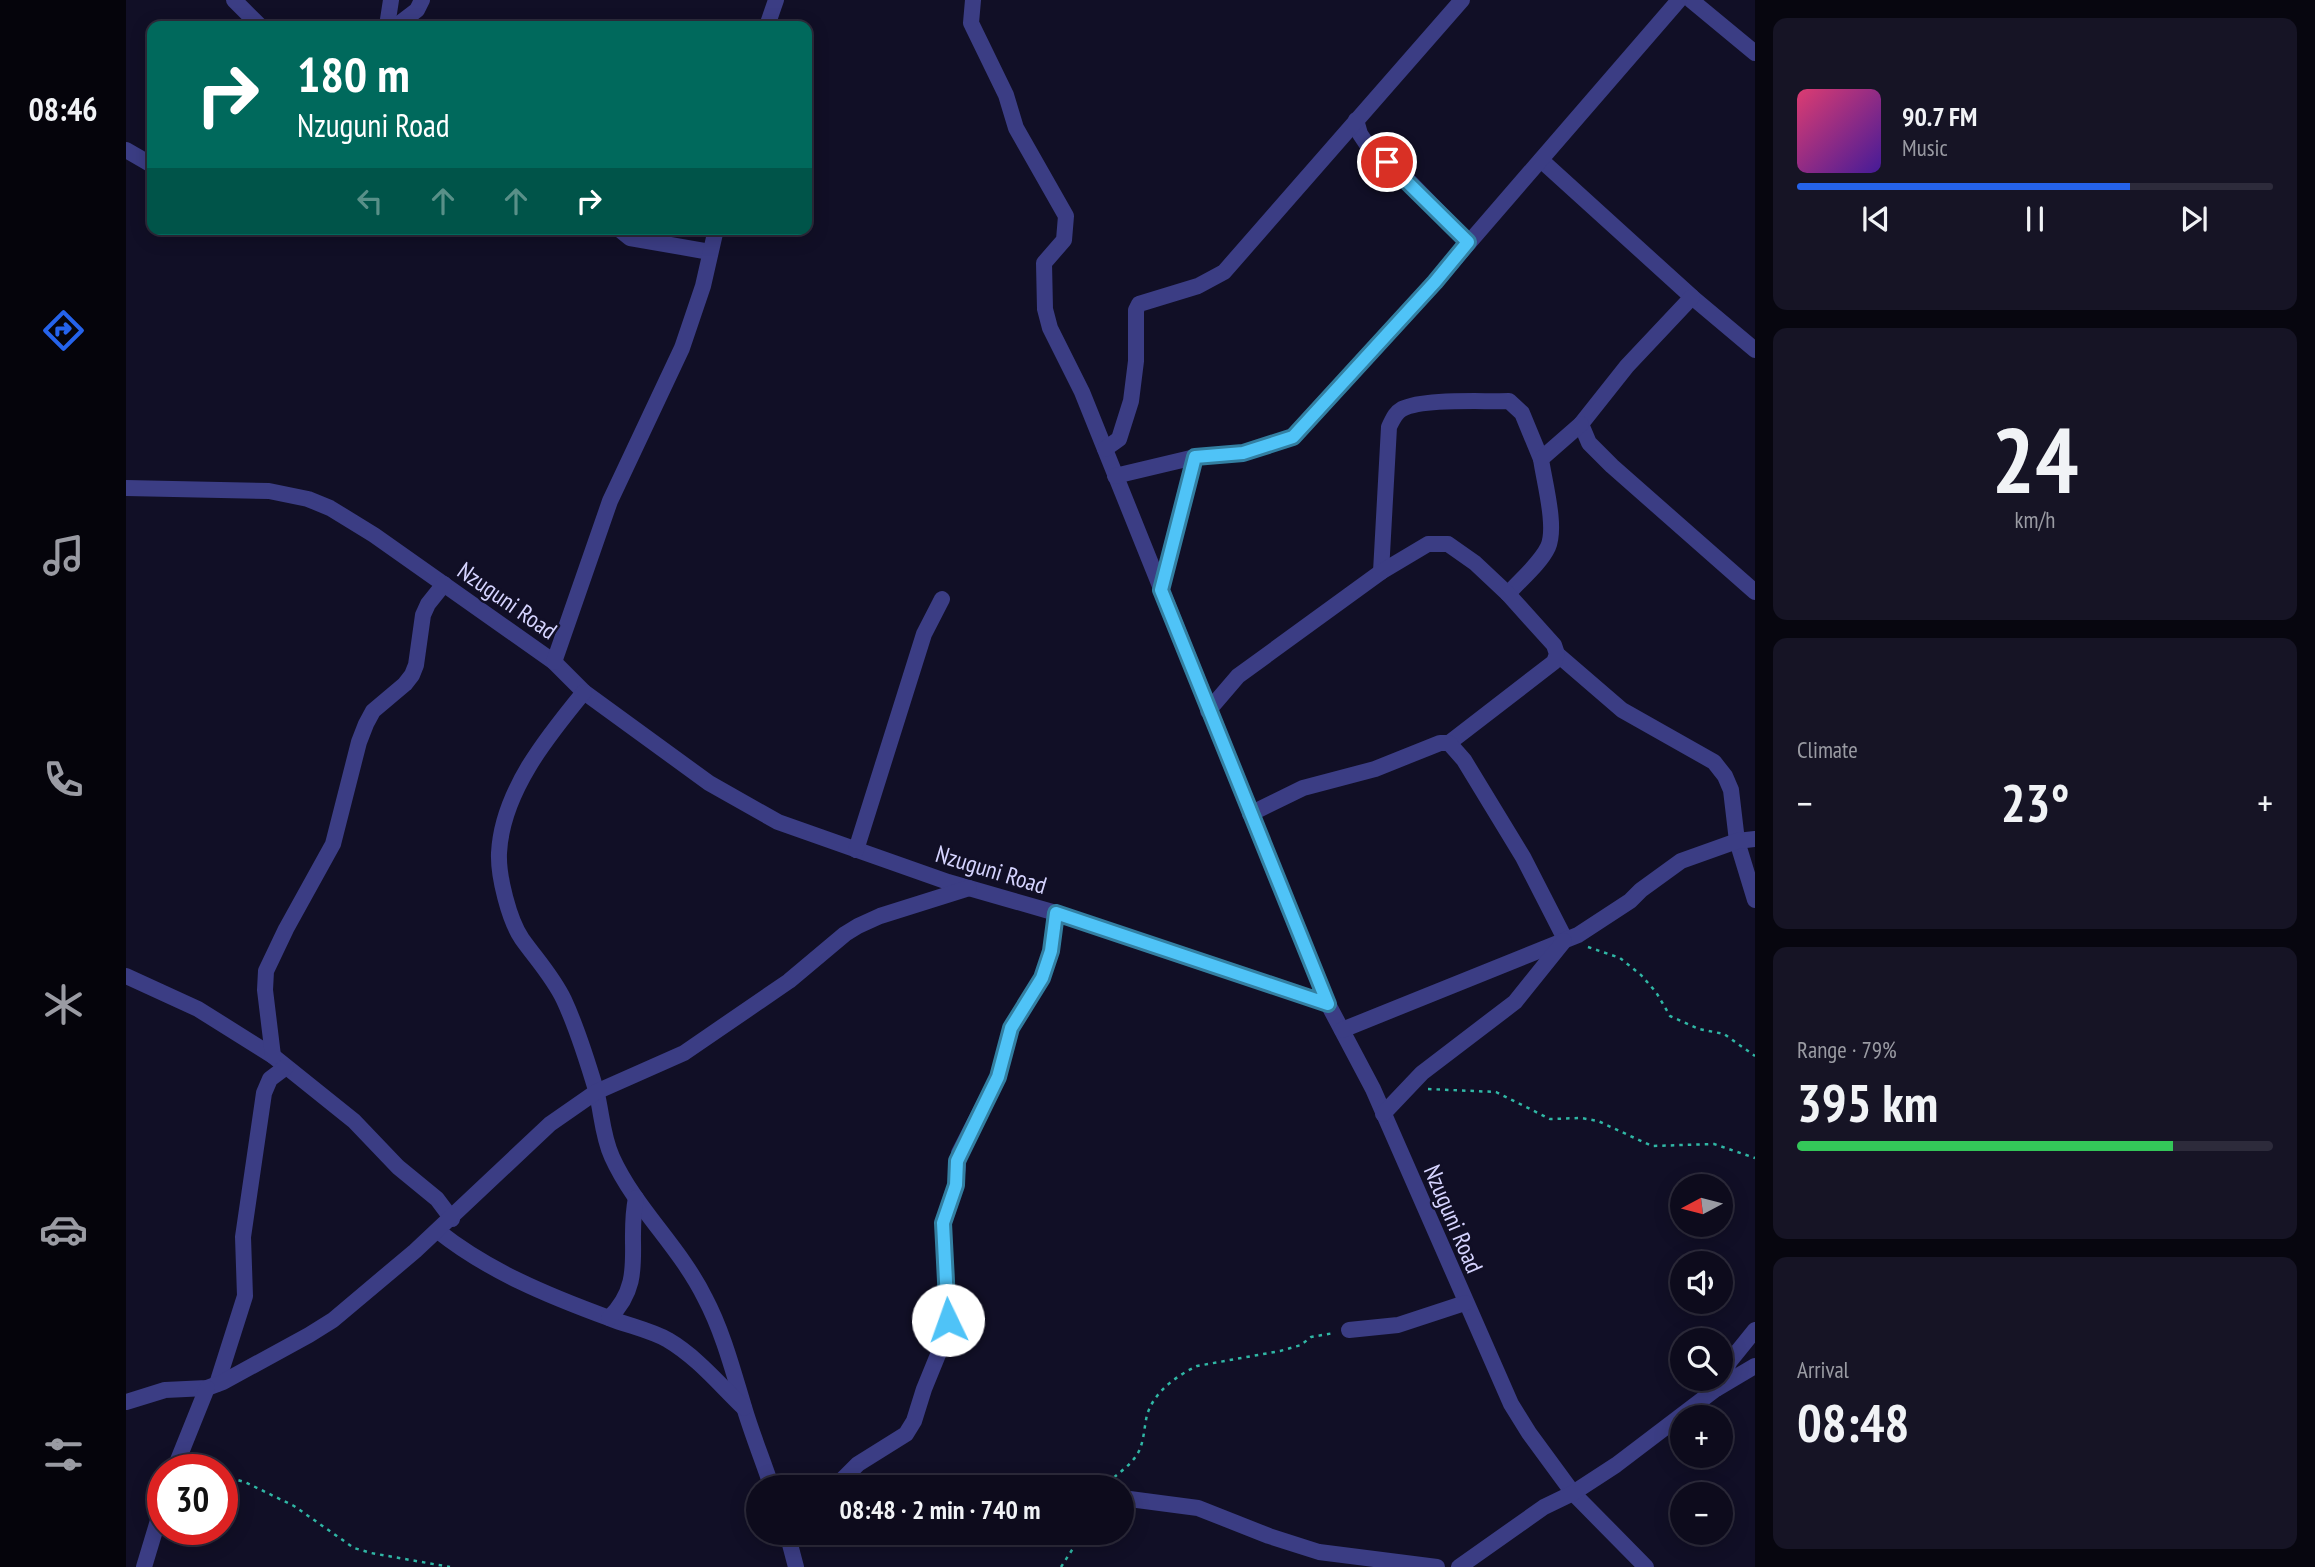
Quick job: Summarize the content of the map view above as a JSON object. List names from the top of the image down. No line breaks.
{"streets":{"street":["Nzuguni Road"]},"north":"left","page":{"tabs":"08:46","turn":["180 m","Nzuguni Road"],"song":["90.7 FM","Music"],"tile":[["24","km/h"],"Climate",["Range · 79%","395 km"],["Arrival","08:48"]],"heat":["−","23°","+"],"map_buttons":["+","−"],"limit":"30","trip":"08:48 · 2 min · 740 m"}}
